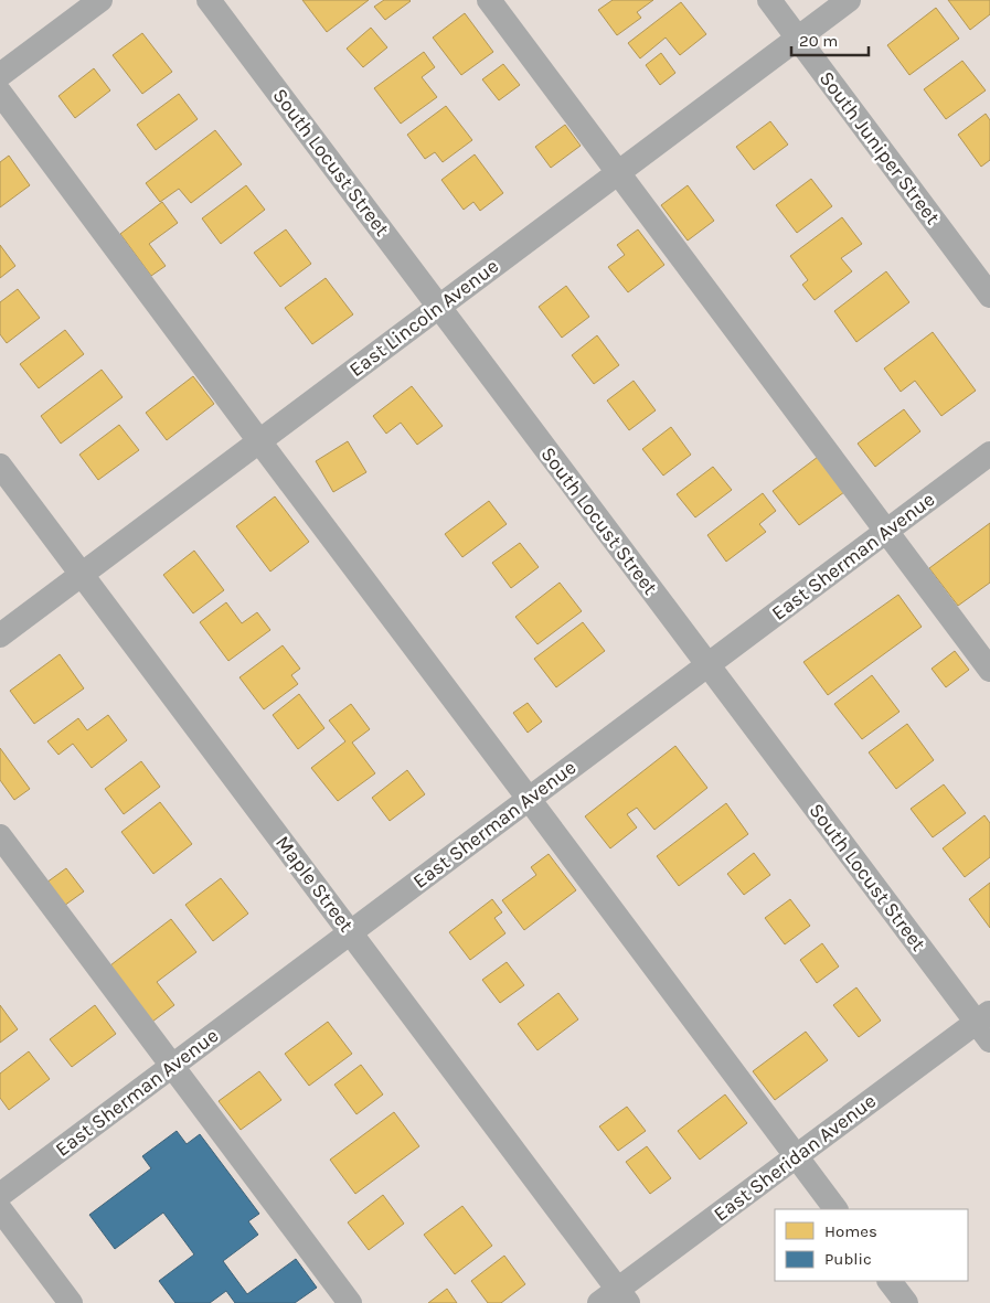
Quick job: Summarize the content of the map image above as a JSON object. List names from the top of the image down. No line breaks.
{"streets":{"street":["South Juniper Street","South Locust Street","East Lincoln Avenue","East Sherman Avenue","Maple Street","East Sheridan Avenue"]},"crossings":[["South Juniper Street","East Lincoln Avenue"],["South Locust Street","East Lincoln Avenue"],["South Locust Street","East Sherman Avenue"],["South Locust Street","East Sheridan Avenue"],["East Lincoln Avenue","Maple Street"],["East Sherman Avenue","Maple Street"],["Maple Street","East Sheridan Avenue"]],"legend":["Homes","Public"],"scale_bar":"20 m"}
